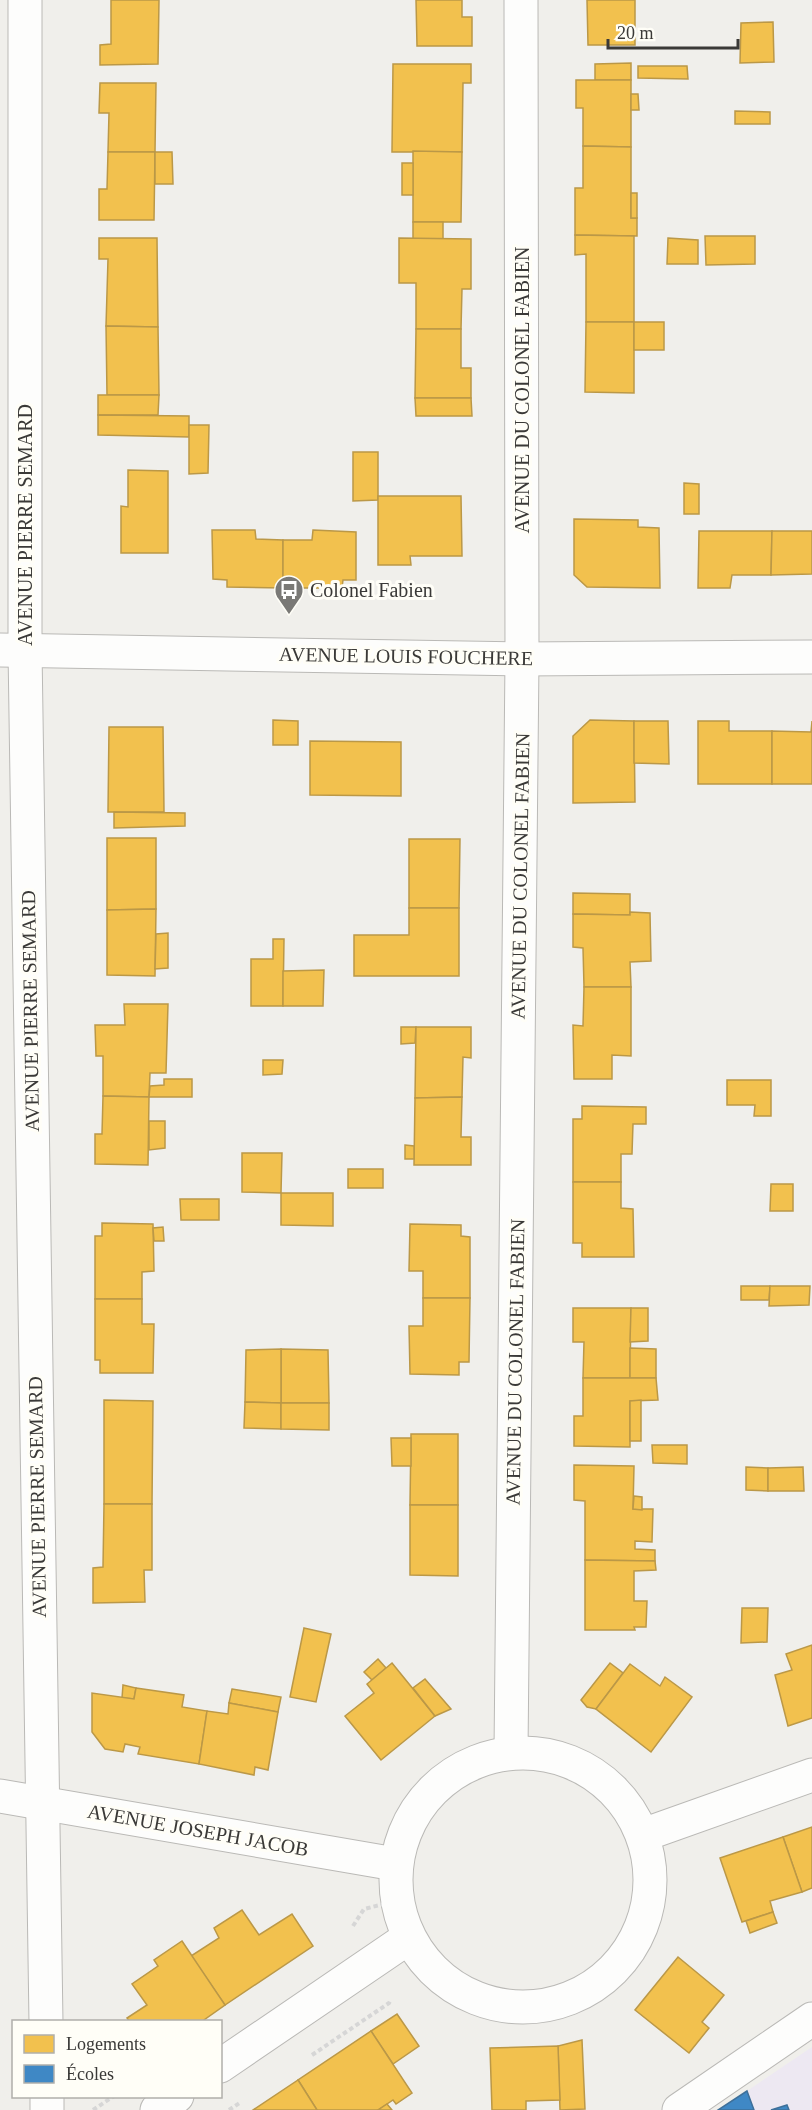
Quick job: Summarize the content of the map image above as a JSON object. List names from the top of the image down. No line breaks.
{"streets":{"street":["AVENUE DU COLONEL FABIEN","AVENUE PIERRE SEMARD","AVENUE LOUIS FOUCHERE","AVENUE JOSEPH JACOB"]},"crossings":[["AVENUE DU COLONEL FABIEN","AVENUE LOUIS FOUCHERE"],["AVENUE PIERRE SEMARD","AVENUE LOUIS FOUCHERE"],["AVENUE PIERRE SEMARD","AVENUE JOSEPH JACOB"]],"places":{"bus stop":["Colonel Fabien"]},"legend":["Logements","Écoles"],"scale_bar":"20 m"}
